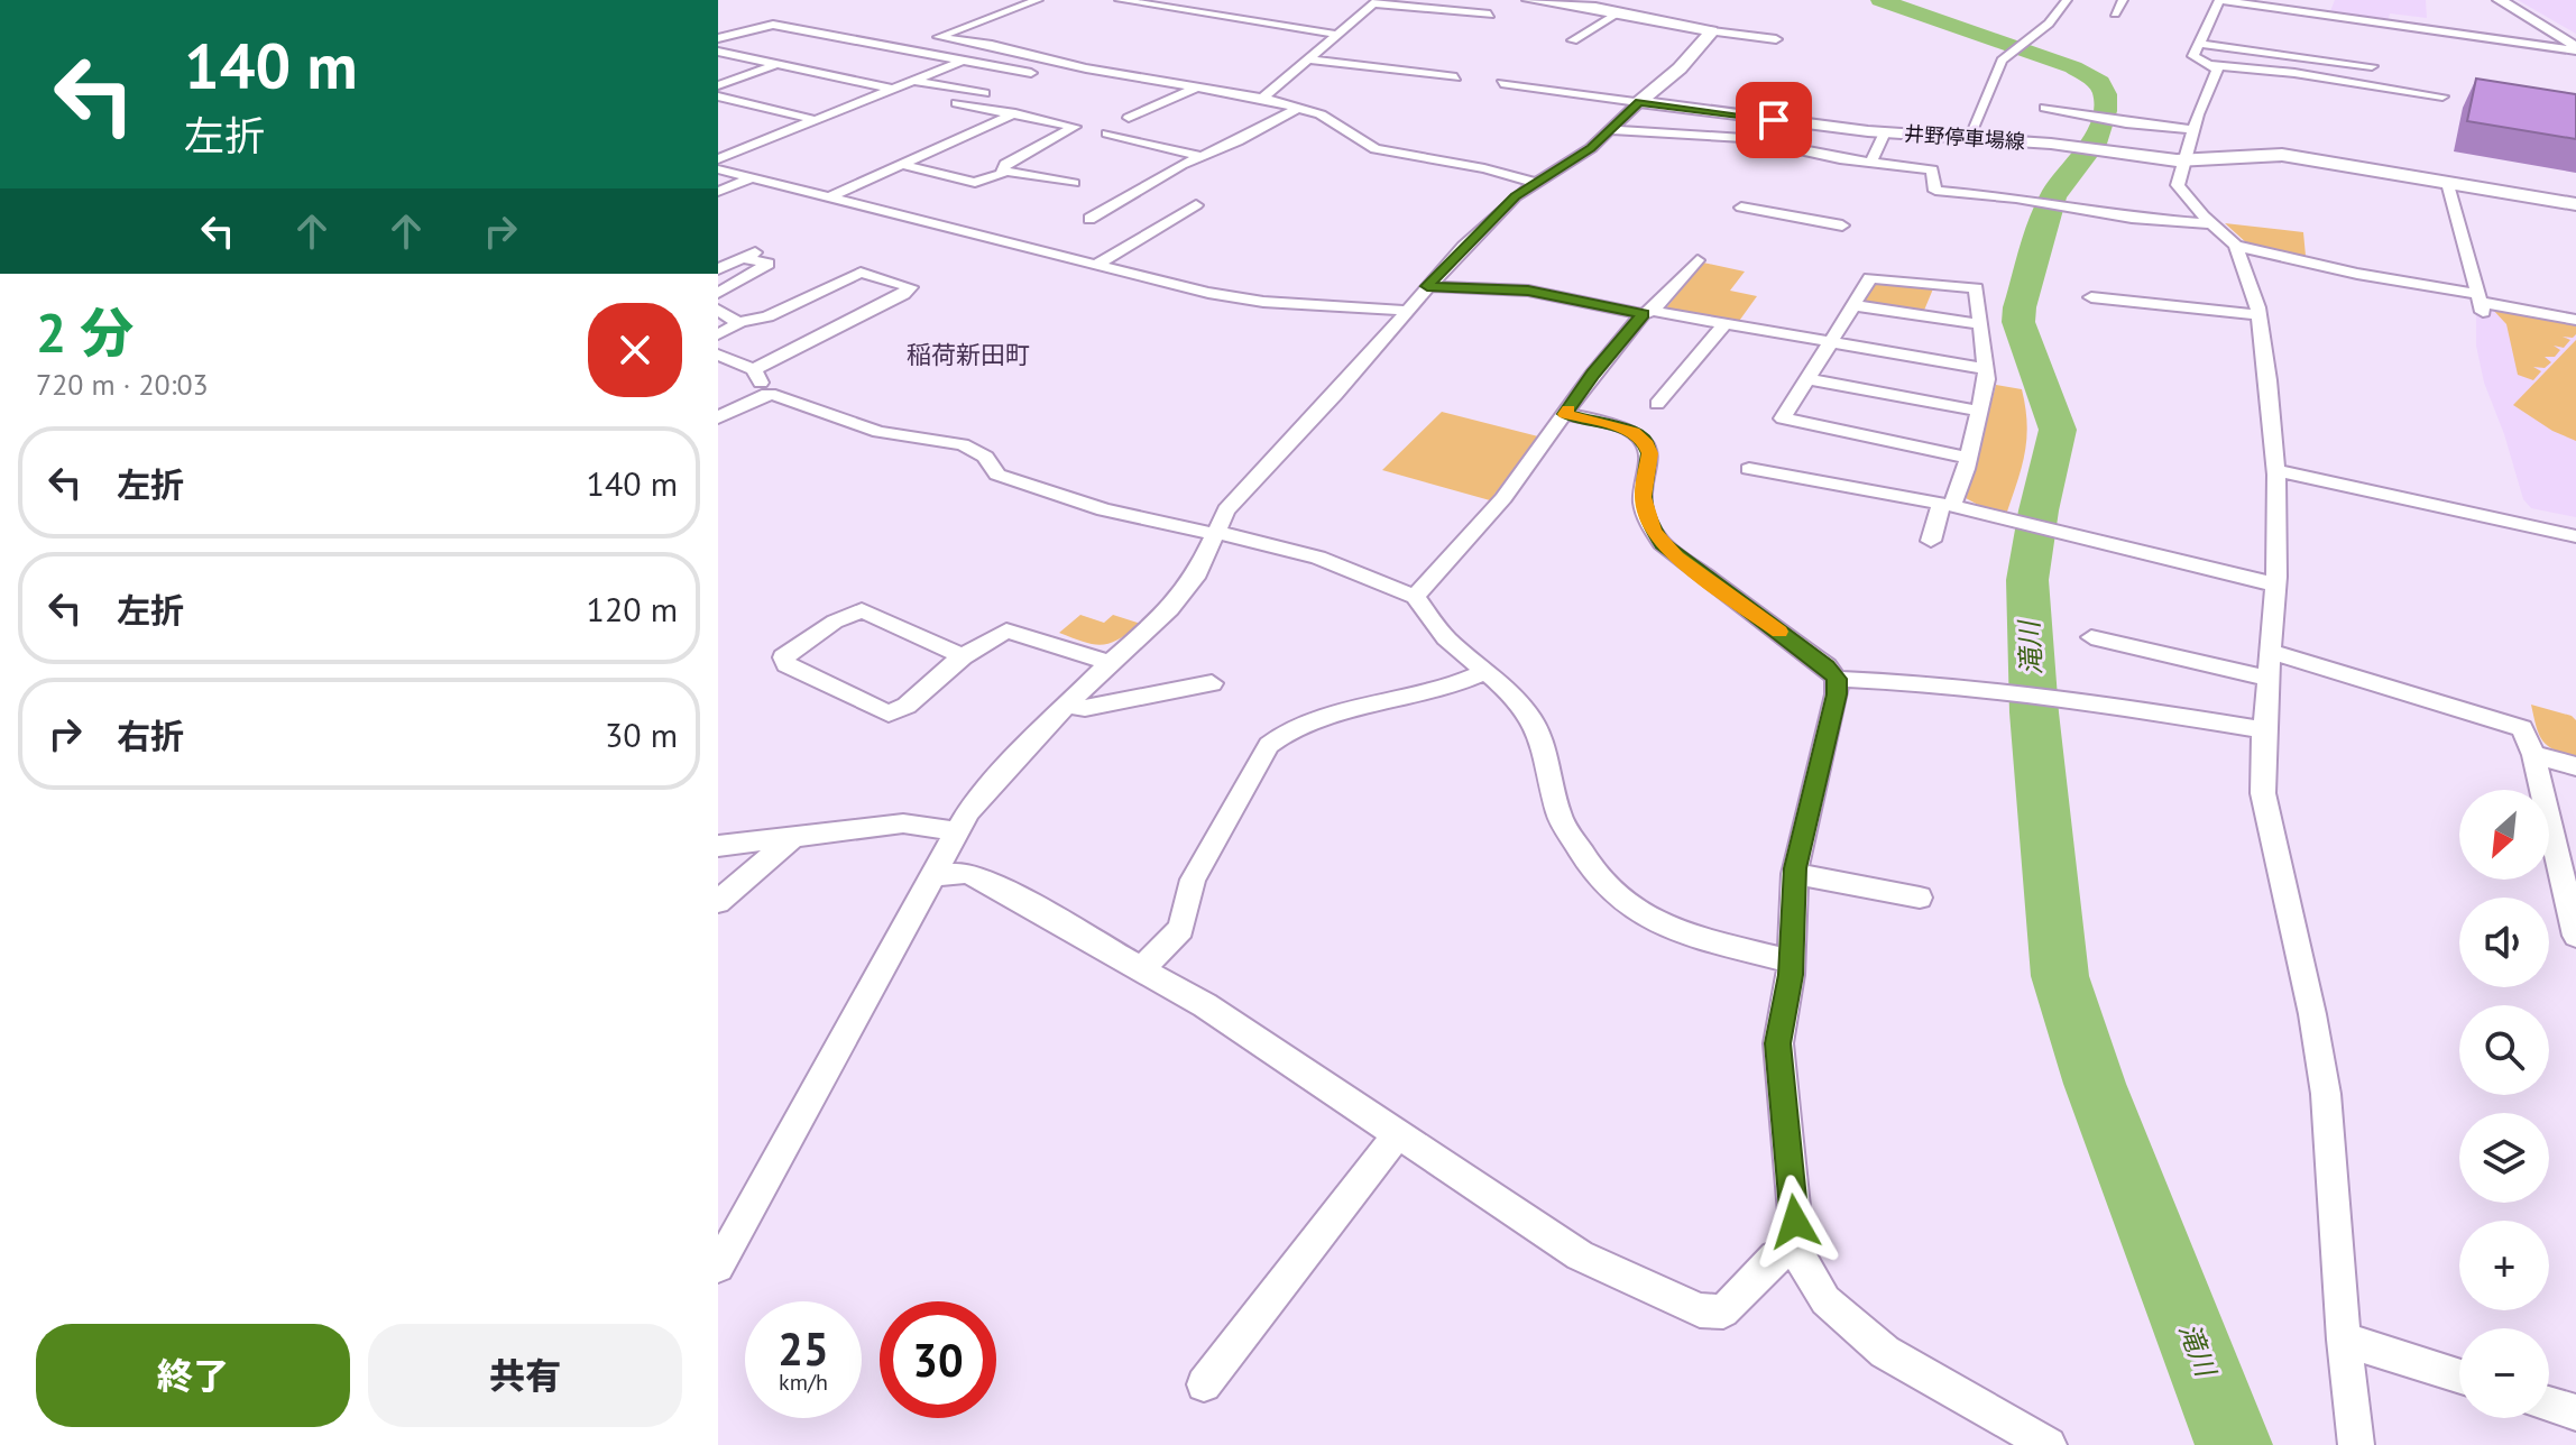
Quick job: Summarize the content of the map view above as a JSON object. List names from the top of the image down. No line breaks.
{"streets":{"main road":["井野停車場線"]},"districts":["稲荷新田町"],"water":["滝川"],"north":"bottom left","page":{"turn":["140 m","左折"],"heading":["2 分","720 m · 20:03"],"list":[{"name":"左折","value":"140 m"},{"name":"左折","value":"120 m"},{"name":"右折","value":"30 m"}],"map_buttons":["+","−"],"speed":"25 km/h","limit":"30","buttons":["終了","共有"]}}
